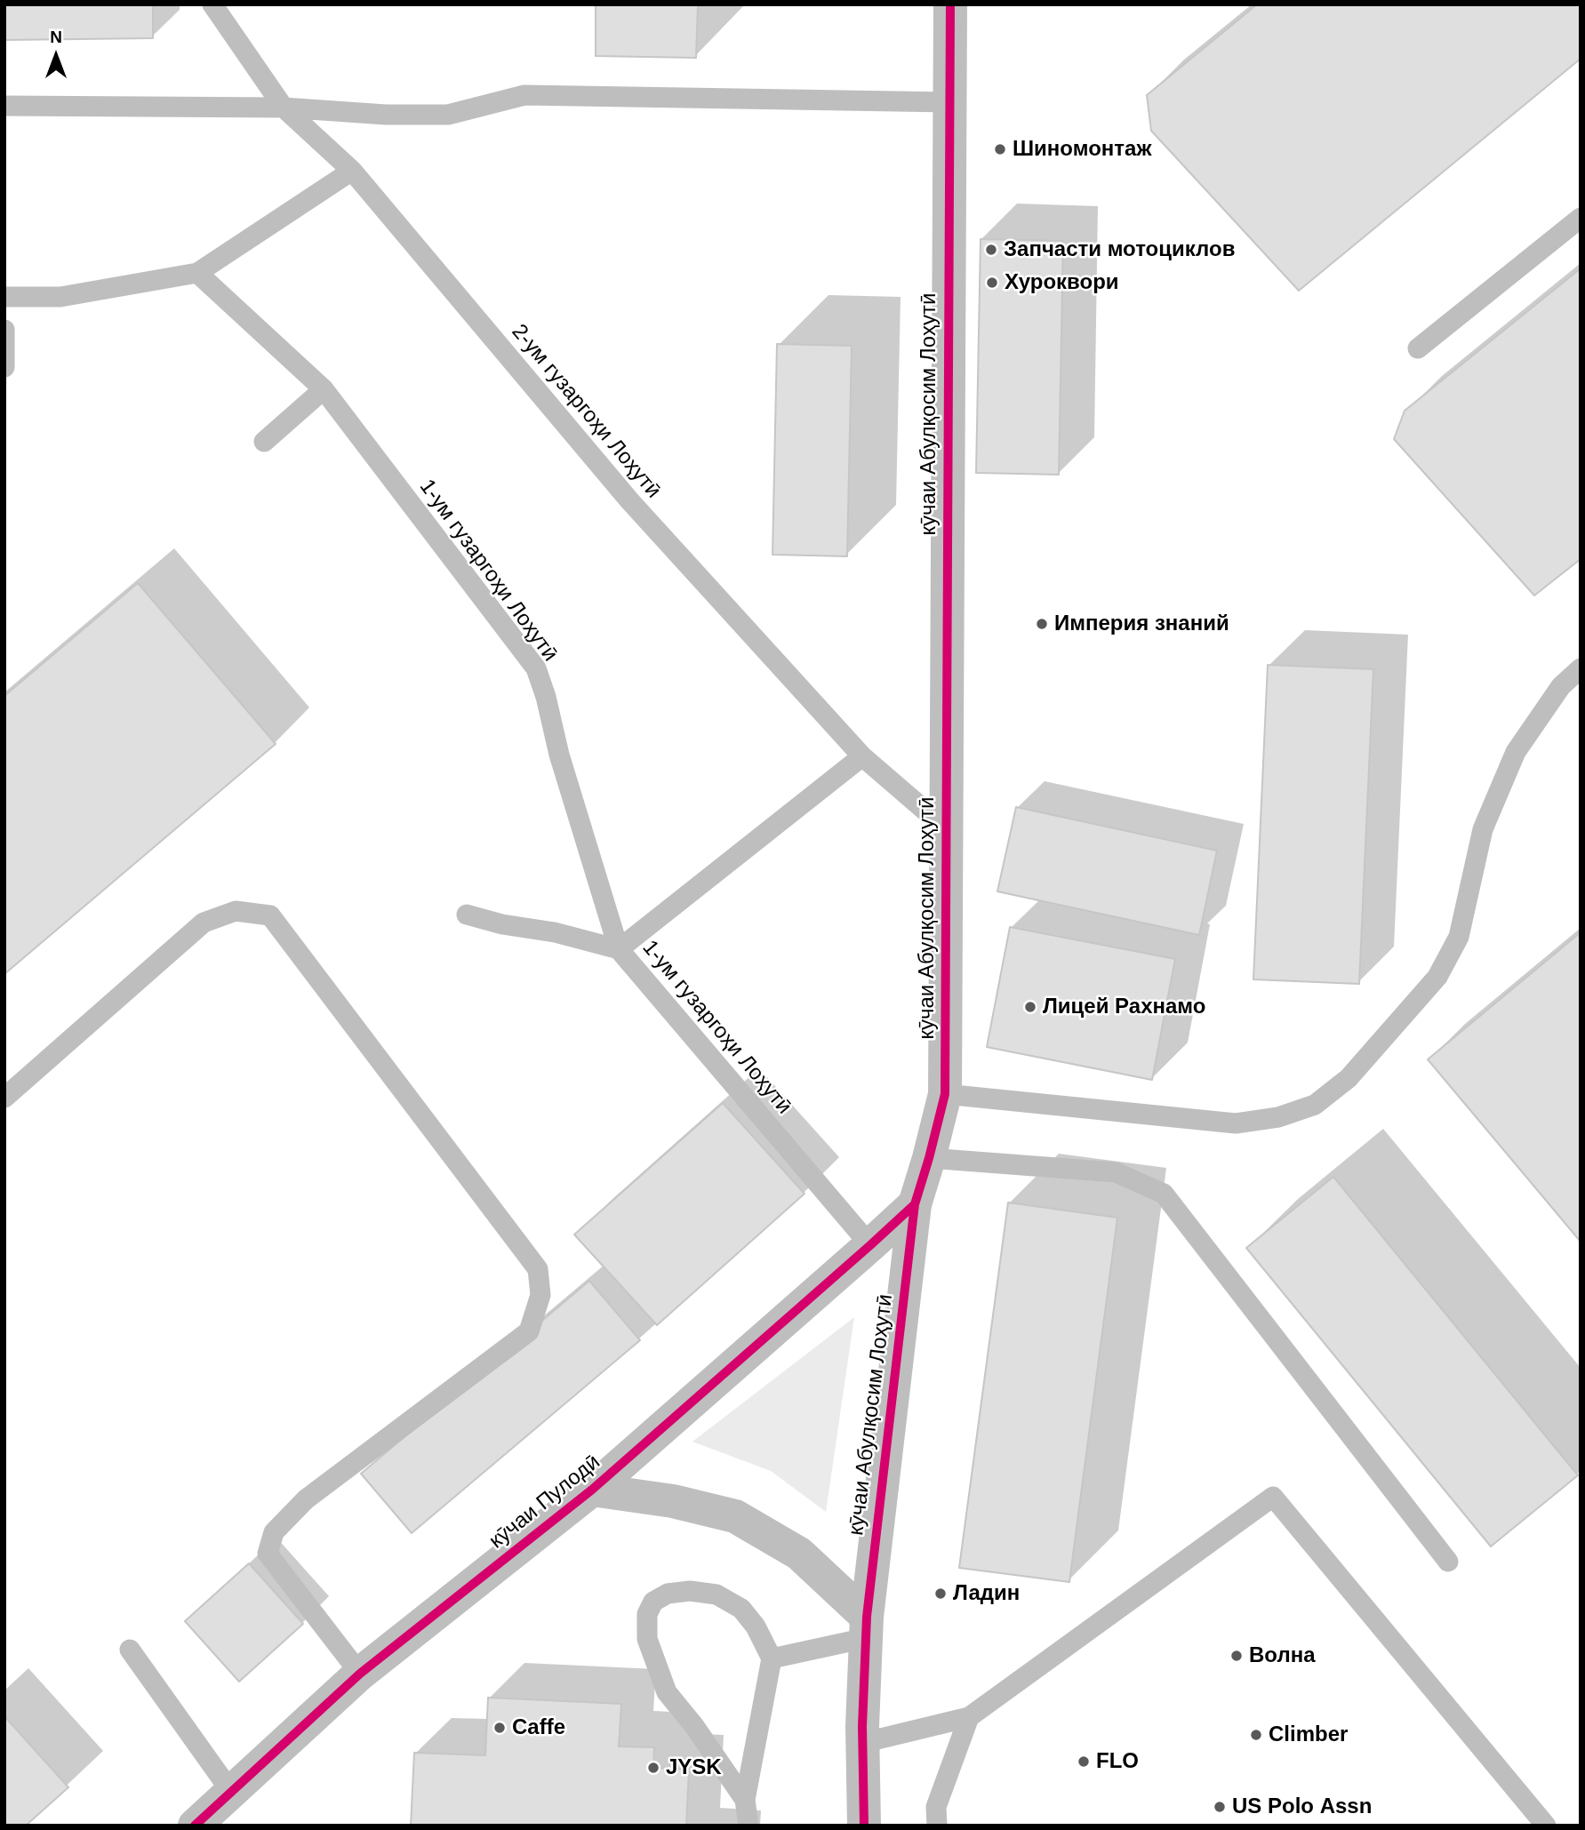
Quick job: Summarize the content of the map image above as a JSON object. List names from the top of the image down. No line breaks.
{"streets":{"street":["кӯчаи Абулқосим Лоҳутӣ","кӯчаи Пулодӣ"],"lane":["2-ум гузаргоҳи Лоҳутӣ","1-ум гузаргоҳи Лоҳутӣ"]},"crossings":[["2-ум гузаргоҳи Лоҳутӣ","кӯчаи Абулқосим Лоҳутӣ"],["кӯчаи Абулқосим Лоҳутӣ","кӯчаи Пулодӣ"],["1-ум гузаргоҳи Лоҳутӣ","кӯчаи Пулодӣ"]],"places":["Шиномонтаж","Запчасти мотоциклов","Хуроквори","Империя знаний","Лицей Рахнамо","Ладин","Волна","Caffe","Climber","FLO","JYSK","US Polo Assn"],"north":"top"}
